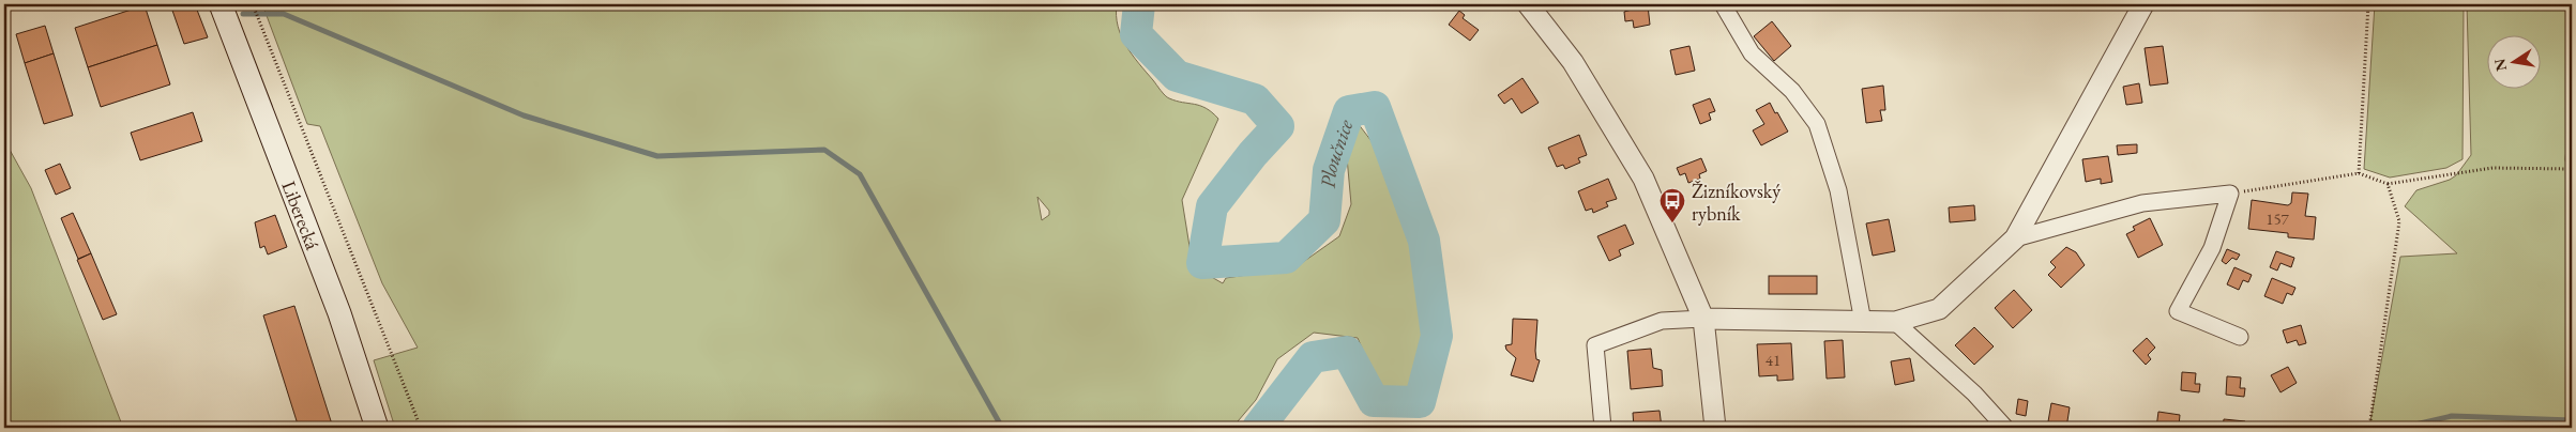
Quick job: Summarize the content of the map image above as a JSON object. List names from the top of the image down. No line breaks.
{"streets":{"main road":["Liberecká"]},"water":["Ploučnice"],"places":{"bus stop":["Žizníkovský rybník"]},"house_numbers":["157","41"],"north":"left"}
